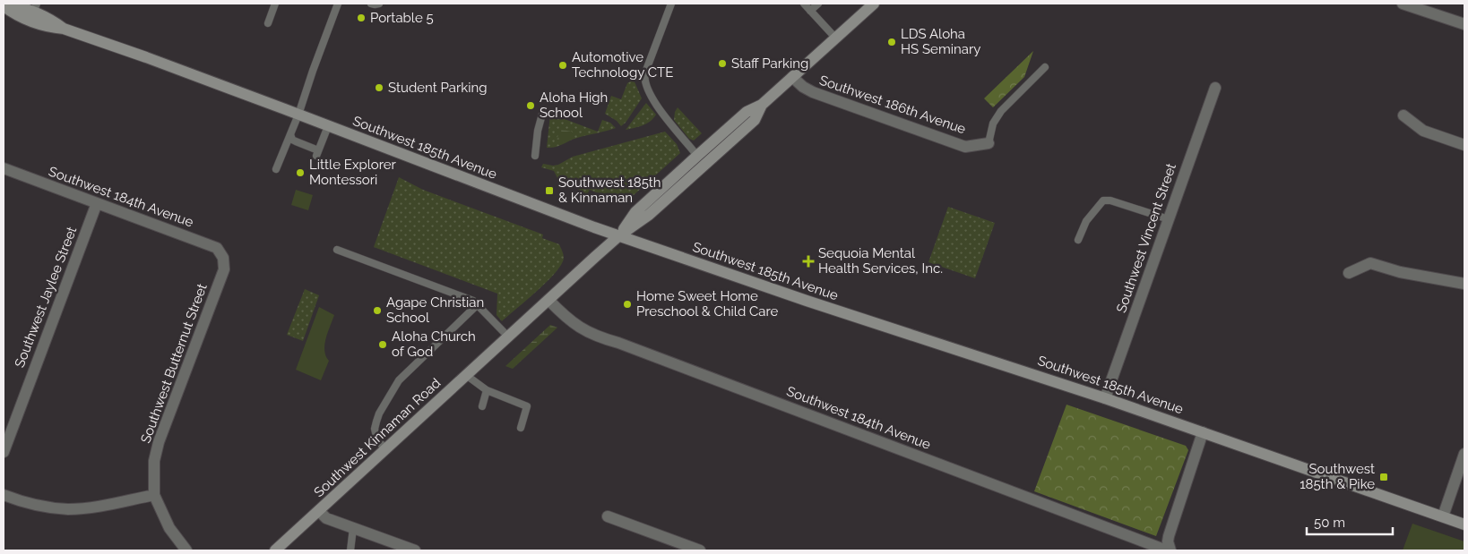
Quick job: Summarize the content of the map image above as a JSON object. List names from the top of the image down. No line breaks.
{"streets":{"main road":["Southwest 185th Avenue","Southwest Kinnaman Road"],"street":["Southwest 186th Avenue","Southwest 184th Avenue","Southwest Vincent Street","Southwest Jaylee Street","Southwest Butternut Street"]},"crossings":[["Southwest 186th Avenue","Southwest Kinnaman Road"],["Southwest 185th Avenue","Southwest Vincent Street"],["Southwest 185th Avenue","Southwest Kinnaman Road"],["Southwest 184th Avenue","Southwest Jaylee Street"],["Southwest 184th Avenue","Southwest Butternut Street"],["Southwest 184th Avenue","Southwest Kinnaman Road"]],"places":{"other":["Portable 5","LDS Aloha HS Seminary","Staff Parking","Automotive Technology CTE","Student Parking","Aloha High School","Little Explorer Montessori","Home Sweet Home Preschool & Child Care","Agape Christian School","Aloha Church of God"],"transit":["Southwest 185th & Kinnaman","Southwest 185th & Pike"],"health":["Sequoia Mental Health Services, Inc."]},"scale_bar":"50 m"}
